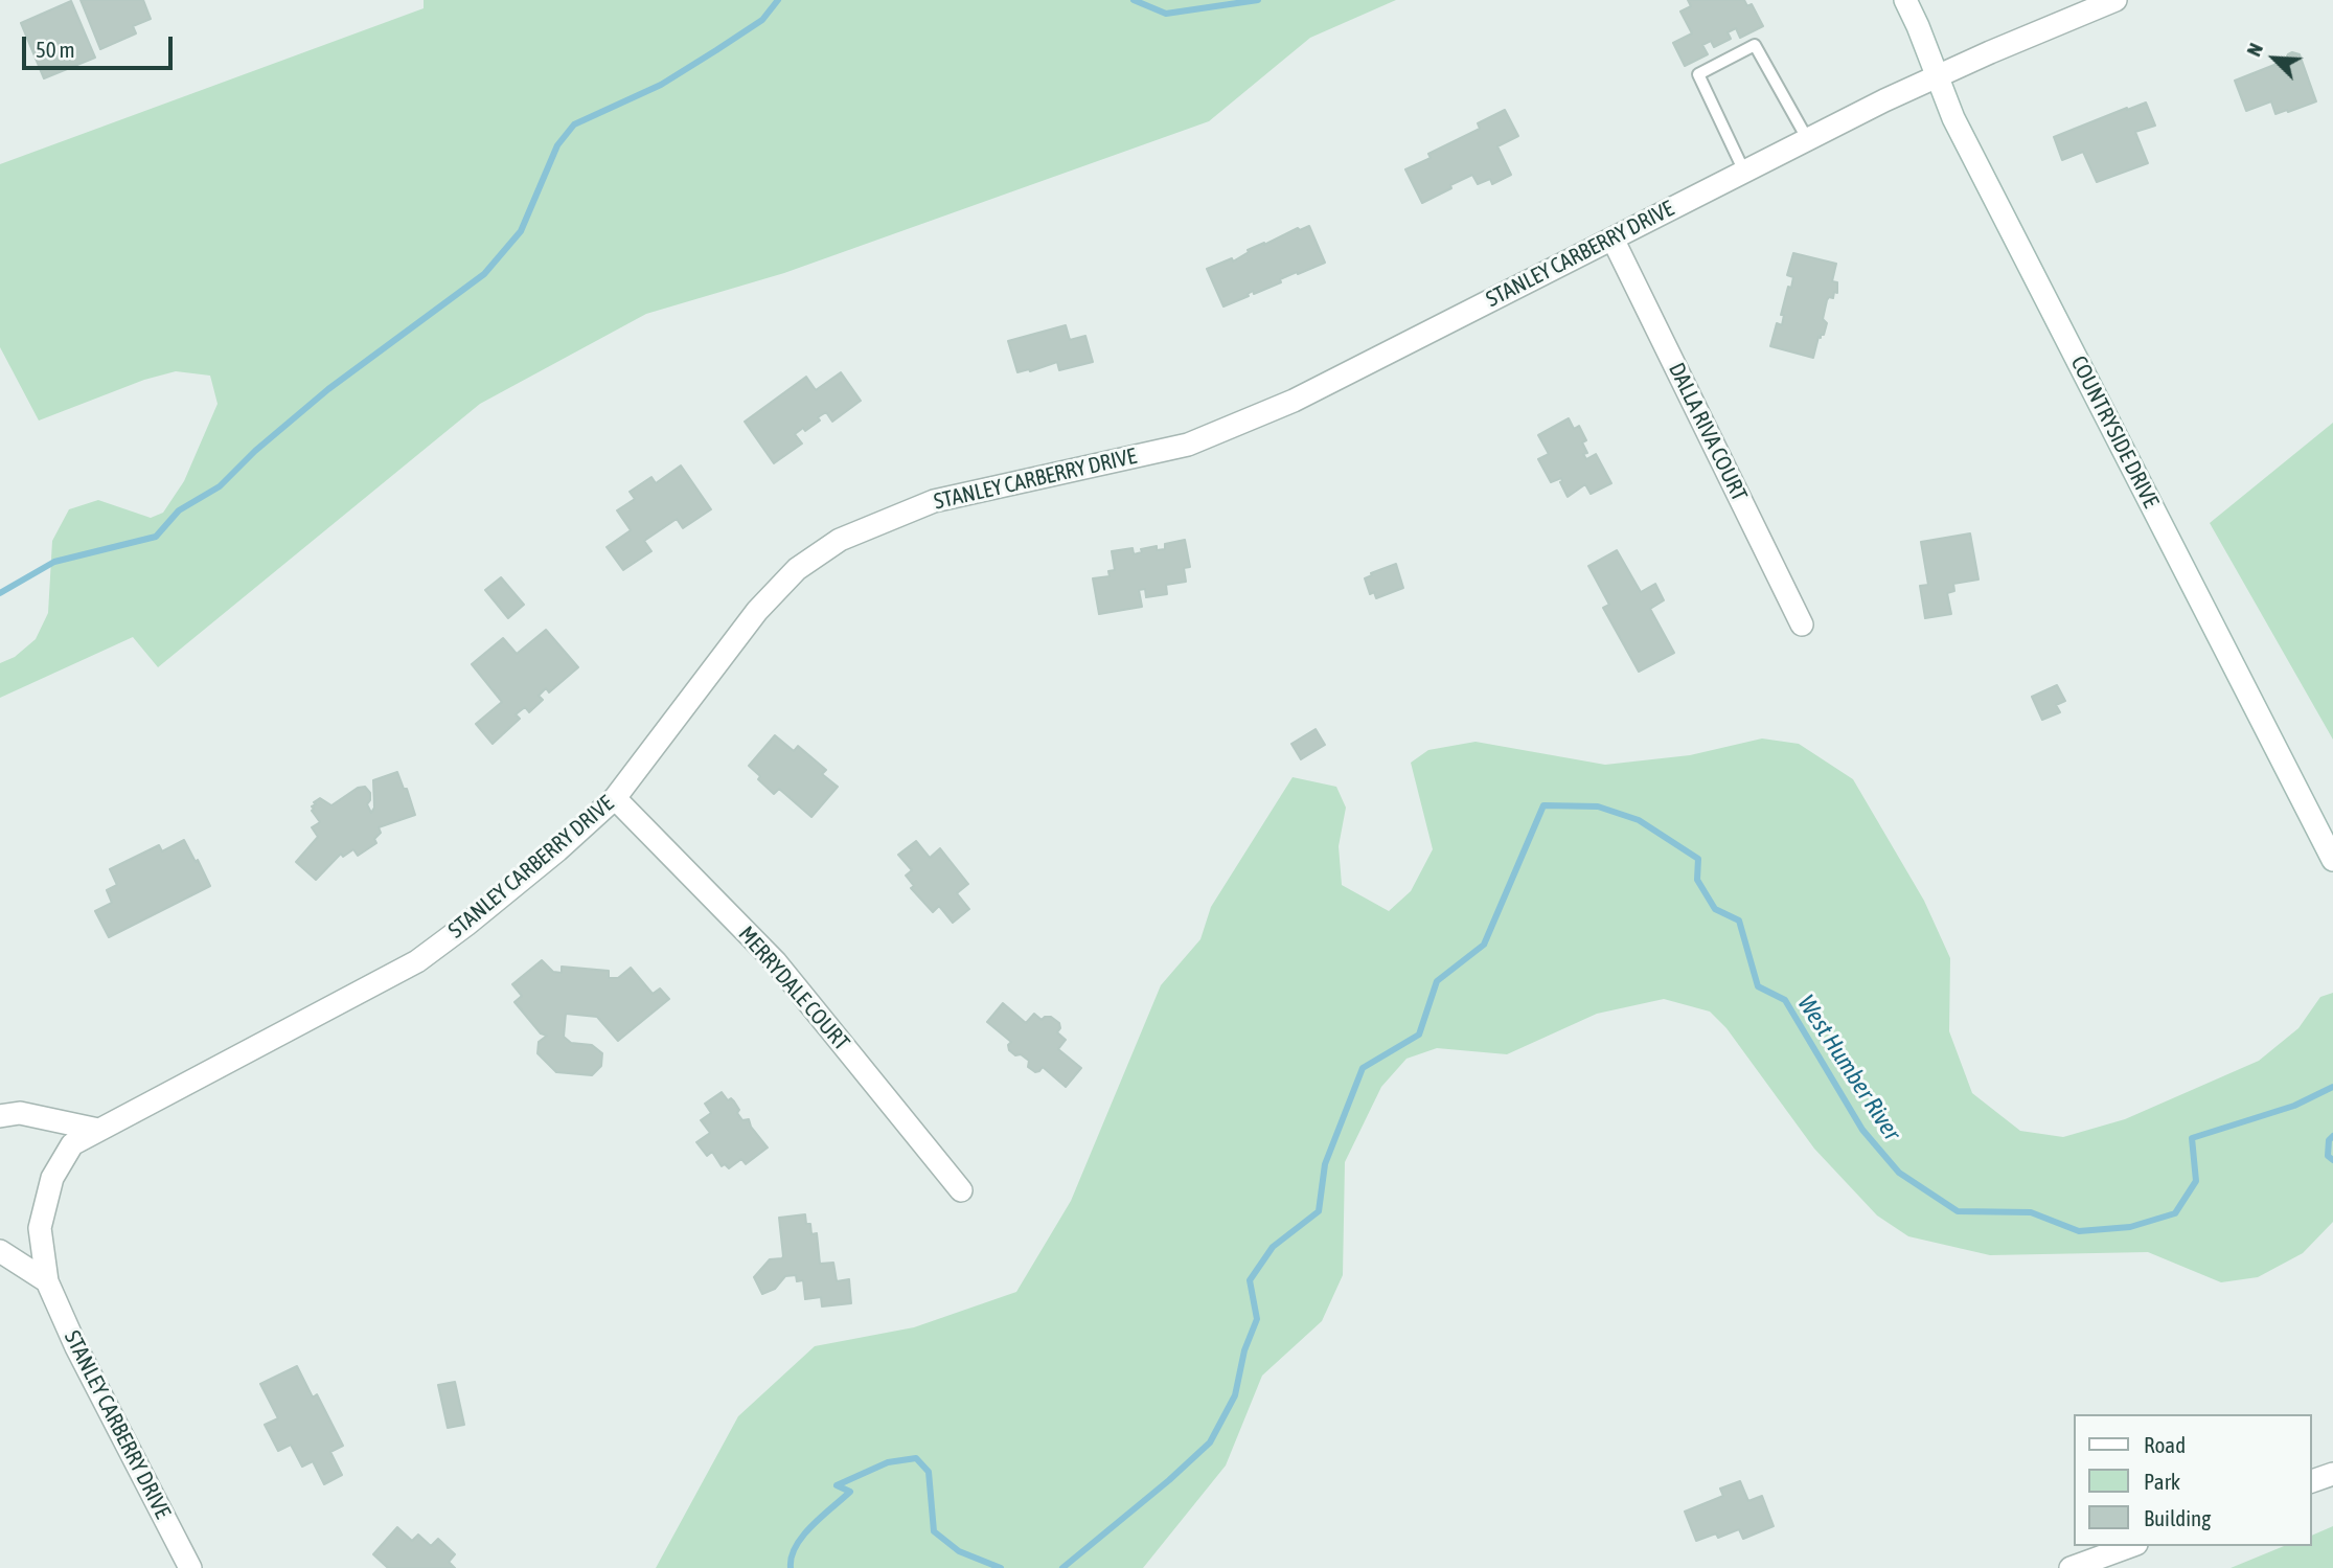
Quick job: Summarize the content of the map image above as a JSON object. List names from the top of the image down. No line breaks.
{"streets":{"street":["STANLEY CARBERRY DRIVE","DALLA RIVA COURT","COUNTRYSIDE DRIVE","MERRYDALE COURT"]},"crossings":[["STANLEY CARBERRY DRIVE","DALLA RIVA COURT"],["STANLEY CARBERRY DRIVE","COUNTRYSIDE DRIVE"],["STANLEY CARBERRY DRIVE","MERRYDALE COURT"]],"water":["West Humber River"],"legend":["Road","Park","Building"],"scale_bar":"50 m","north":"top left"}
